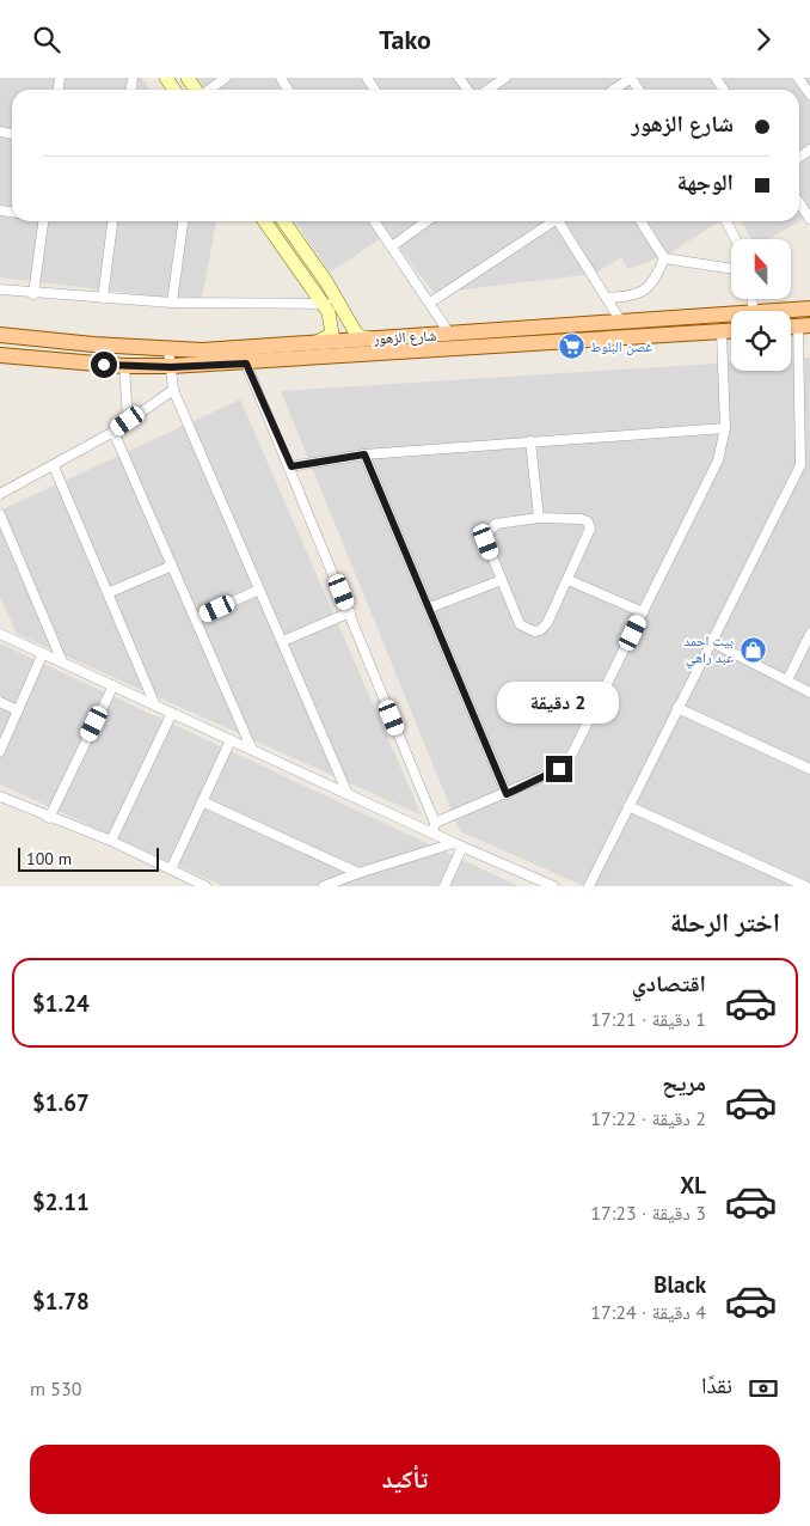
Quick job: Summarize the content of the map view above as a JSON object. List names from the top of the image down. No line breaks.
{"streets":{"main road":["شارع الزهور"]},"places":{"supermarket":["غصن البلوط"],"shop":["بيت احمد عبد راهي"]},"scale_bar":"100 m","north":"top","page":{"header":"Tako","banner":["شارع الزهور","الوجهة"],"bubble":"2 دقيقة","scale":"100 m","heading":"اختر الرحلة","list":[{"name":"اقتصادي","note":"1 دقيقة · 17:21","value":"$1.24"},{"name":"مريح","note":"2 دقيقة · 17:22","value":"$1.67"},{"name":"XL","note":"3 دقيقة · 17:23","value":"$2.11"},{"name":"Black","note":"4 دقيقة · 17:24","value":"$1.78"}],"pay":["نقدًا","530 m"],"buttons":"تأكيد"}}
